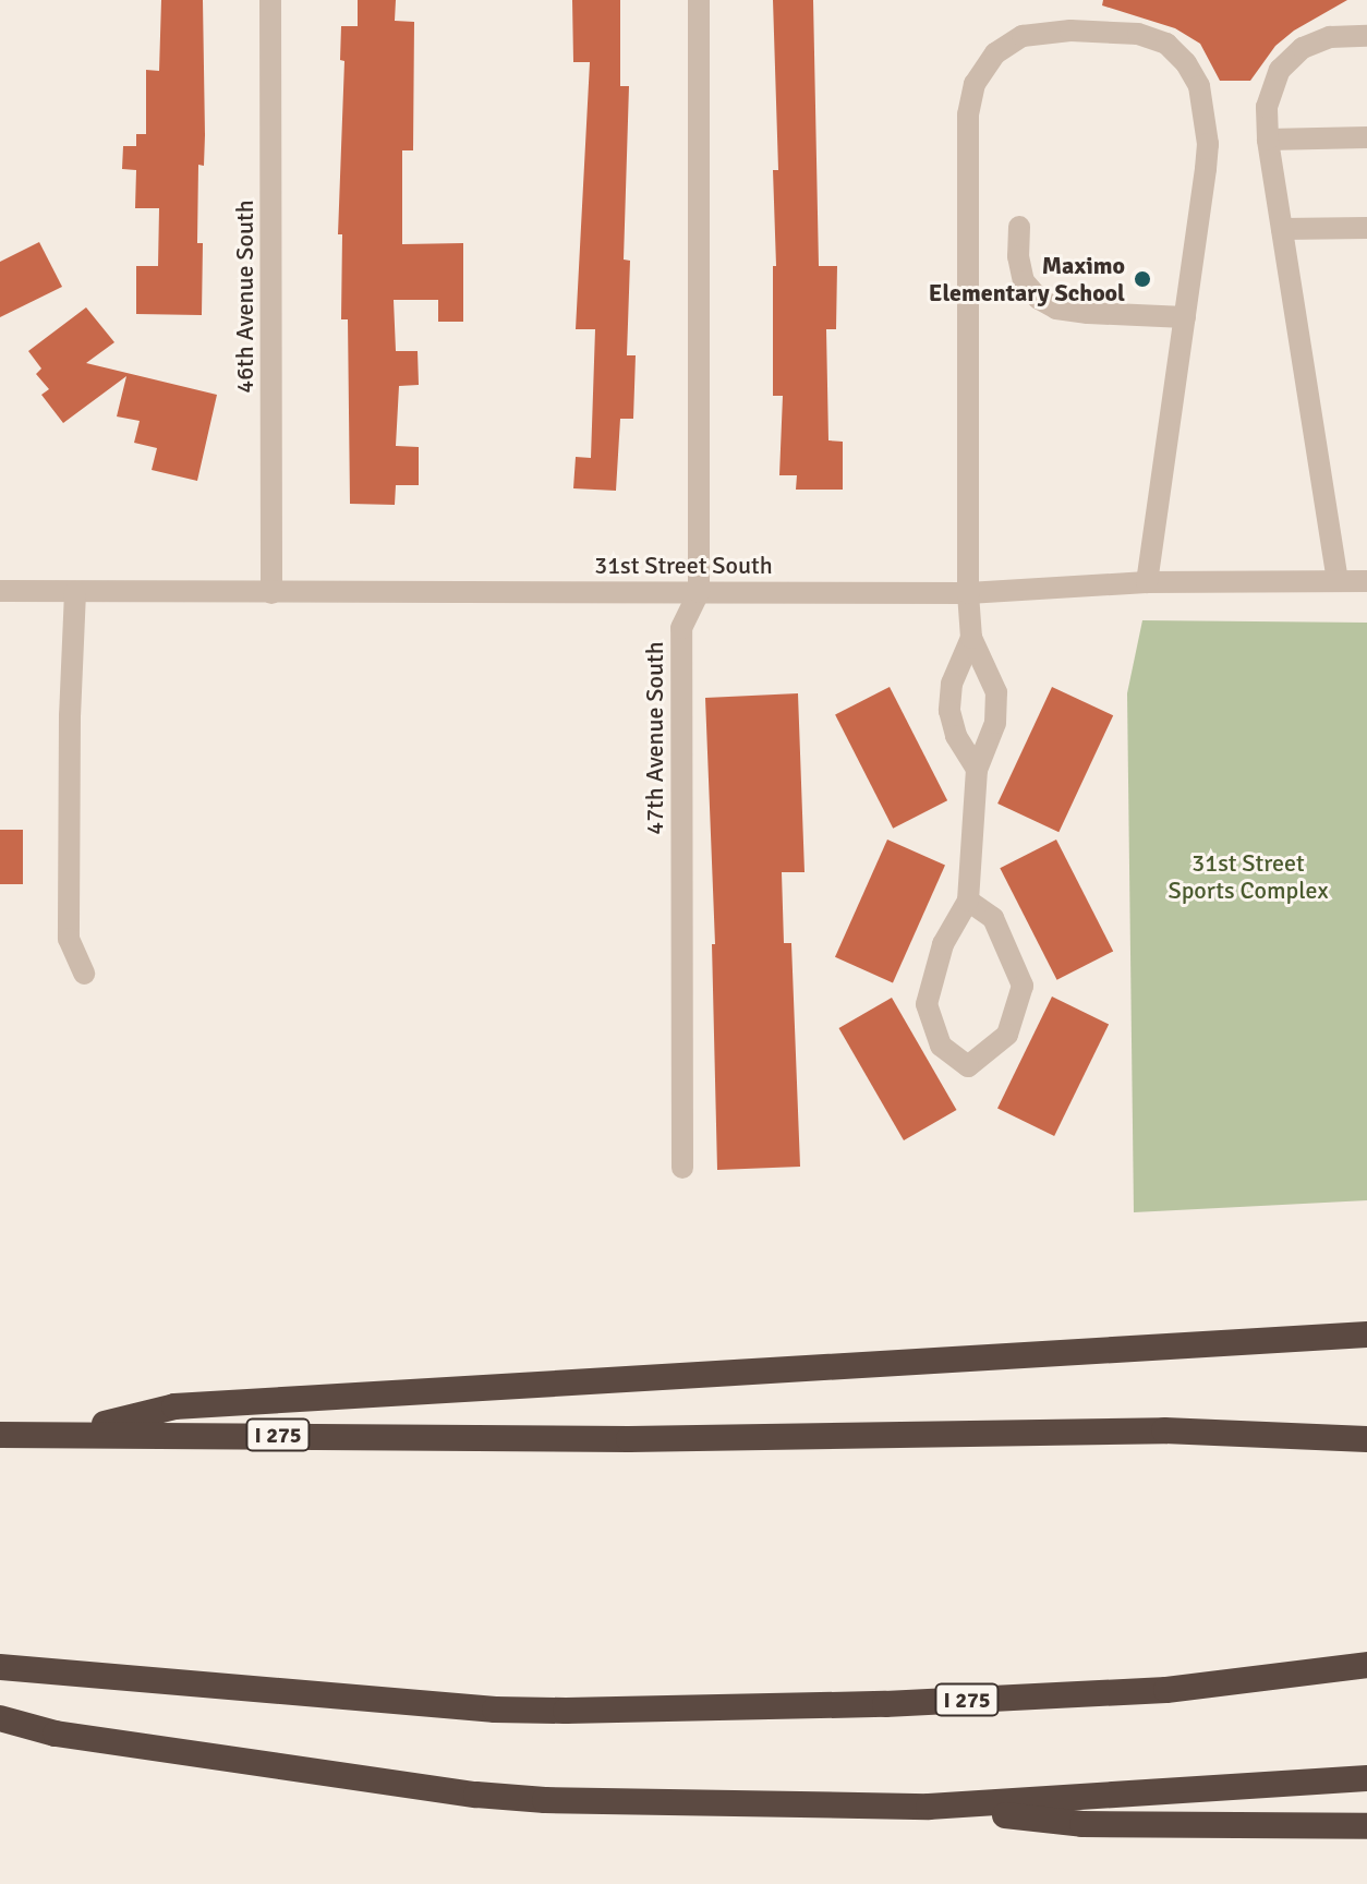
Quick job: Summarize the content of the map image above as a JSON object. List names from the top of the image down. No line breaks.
{"streets":{"highway":["I 275"],"street":["46th Avenue South","31st Street South","47th Avenue South"]},"crossings":[["46th Avenue South","31st Street South"],["31st Street South","47th Avenue South"]],"parks":["31st Street Sports Complex"],"places":["Maximo Elementary School"]}
